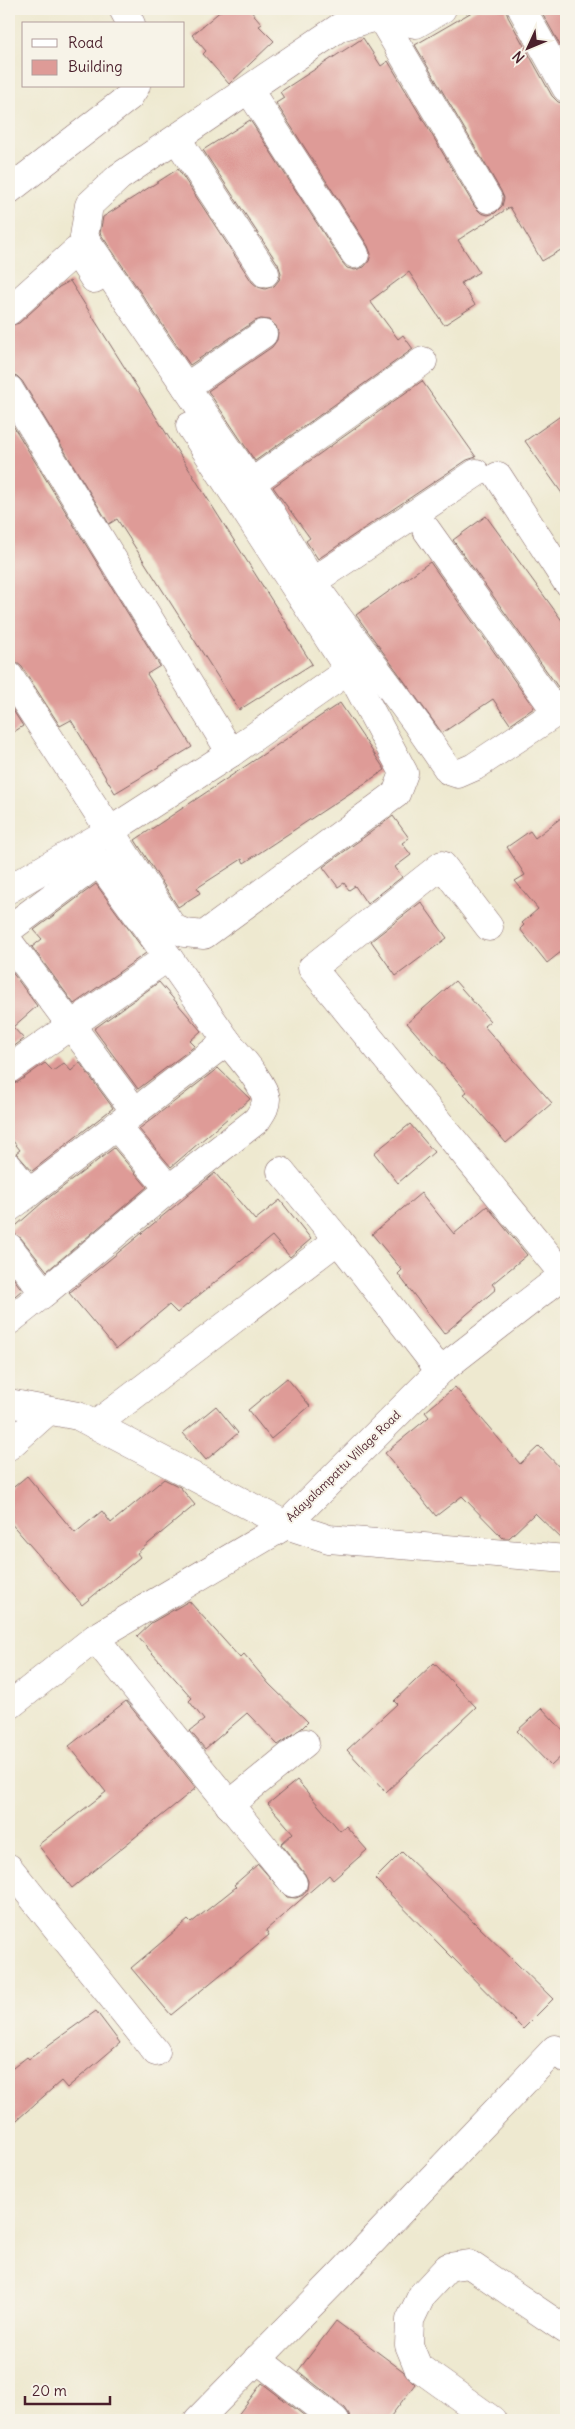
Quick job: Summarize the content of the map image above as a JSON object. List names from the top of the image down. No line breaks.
{"streets":{"street":["Adayalampattu Village Road"]},"legend":["Road","Building"],"scale_bar":"20 m","north":"bottom left"}
